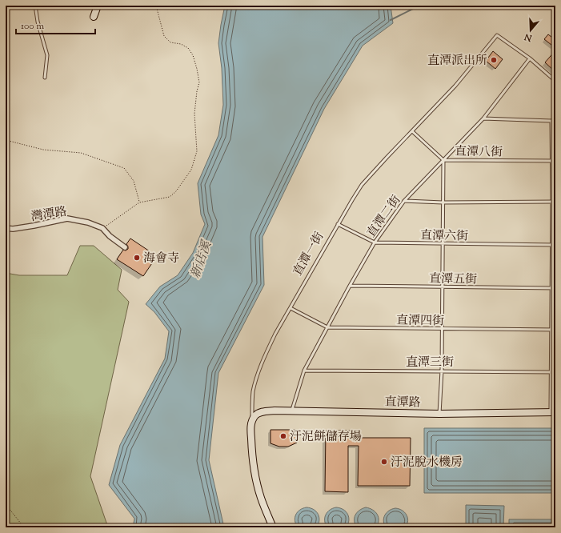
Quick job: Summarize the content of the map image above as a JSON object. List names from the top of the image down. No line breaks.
{"streets":{"street":["灣潭路","直潭一街","直潭路"],"lane":["直潭八街","直潭二街","直潭六街","直潭五街","直潭四街","直潭三街"]},"crossings":[["直潭八街","直潭二街"],["直潭八街","直潭一街"],["直潭二街","直潭六街"],["直潭二街","直潭一街"],["直潭二街","直潭五街"],["直潭二街","直潭四街"],["直潭二街","直潭三街"],["直潭二街","直潭路"],["直潭六街","直潭一街"],["直潭一街","直潭四街"],["直潭一街","直潭路"]],"water":["新店溪"],"places":["直潭派出所","海會寺","汙泥餅儲存場","汙泥脫水機房"],"scale_bar":"100 m","north":"bottom"}
